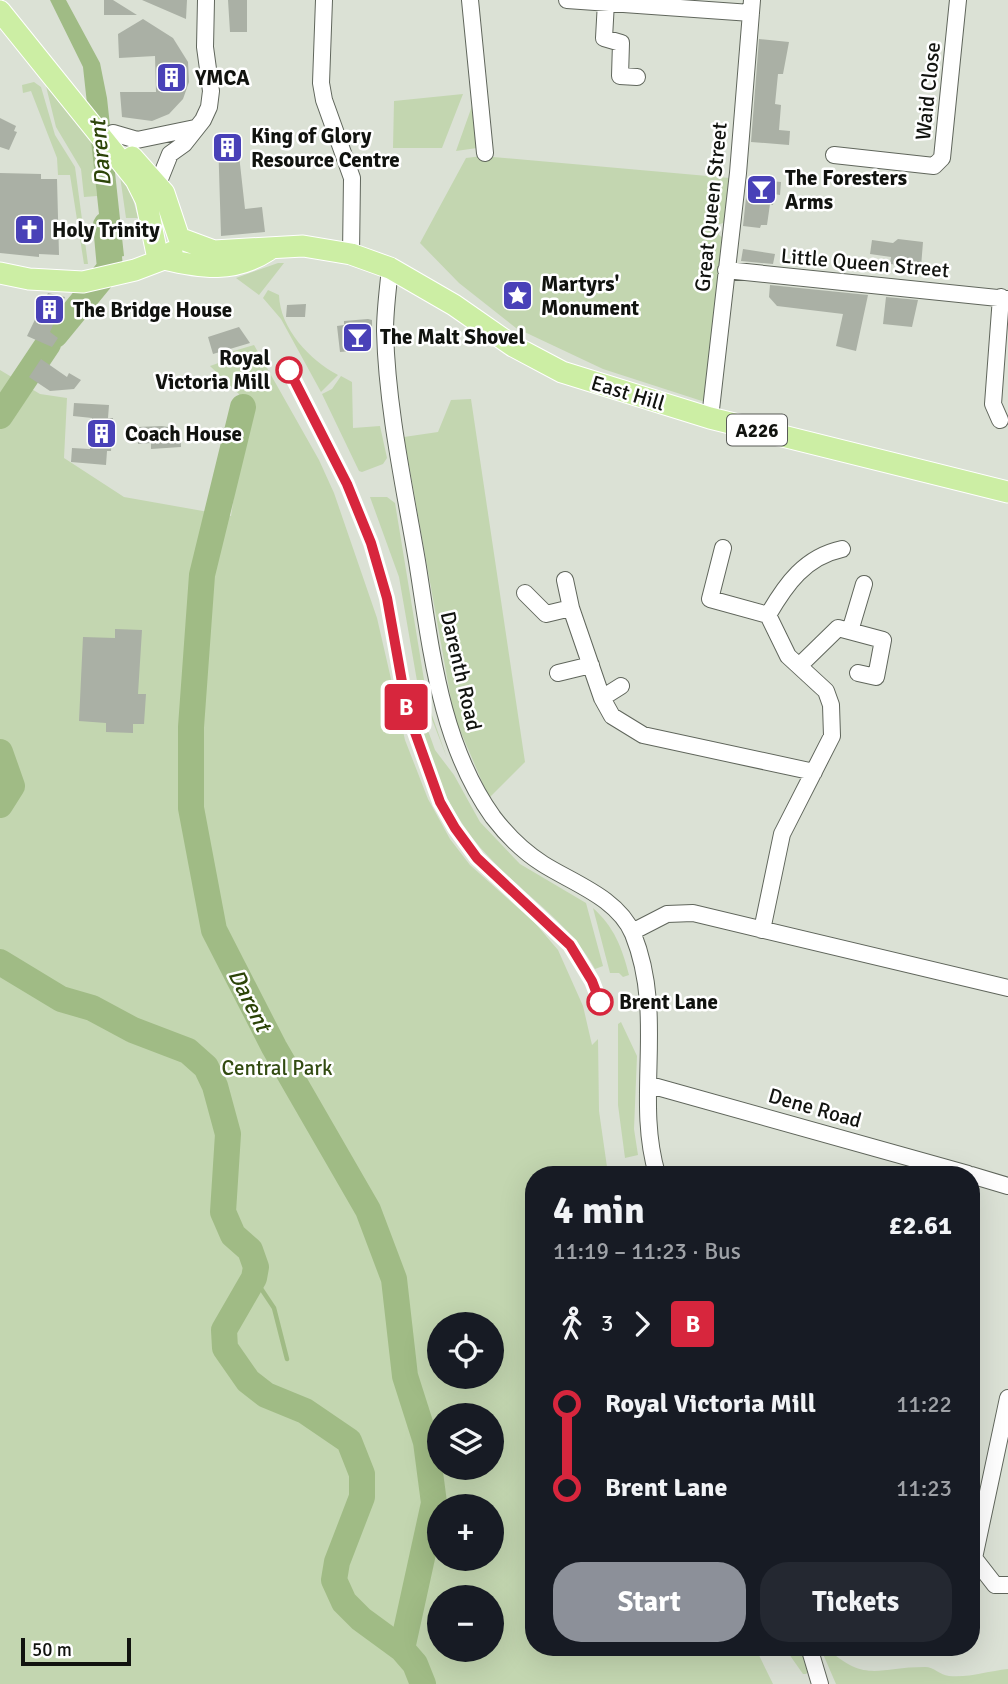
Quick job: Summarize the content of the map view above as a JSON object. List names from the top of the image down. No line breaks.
{"streets":{"main road":["East Hill","A226"],"street":["Waid Close","Great Queen Street","Little Queen Street","Darenth Road","Dene Road"]},"crossings":[["Great Queen Street","Little Queen Street"],["Great Queen Street","East Hill"],["East Hill","A226"],["East Hill","Darenth Road"],["Darenth Road","Dene Road"]],"water":["Darent"],"parks":["Central Park"],"places":{"building":["YMCA","King of Glory Resource Centre","The Bridge House","Coach House"],"bar":["The Foresters Arms","The Malt Shovel"],"church":["Holy Trinity"],"place":["Martyrs' Monument"],"other":["Royal Victoria Mill","Brent Lane"]},"lines":["bus line B"],"scale_bar":"50 m","page":{"on_map":"B","heading":["4 min","11:19 – 11:23 · Bus","£2.61"],"legs":["3","B"],"map_buttons":["+","−"],"list":[{"name":"Royal Victoria Mill","value":"11:22"},{"name":"Brent Lane","value":"11:23"}],"buttons":["Start","Tickets"],"scale":"50 m"}}
